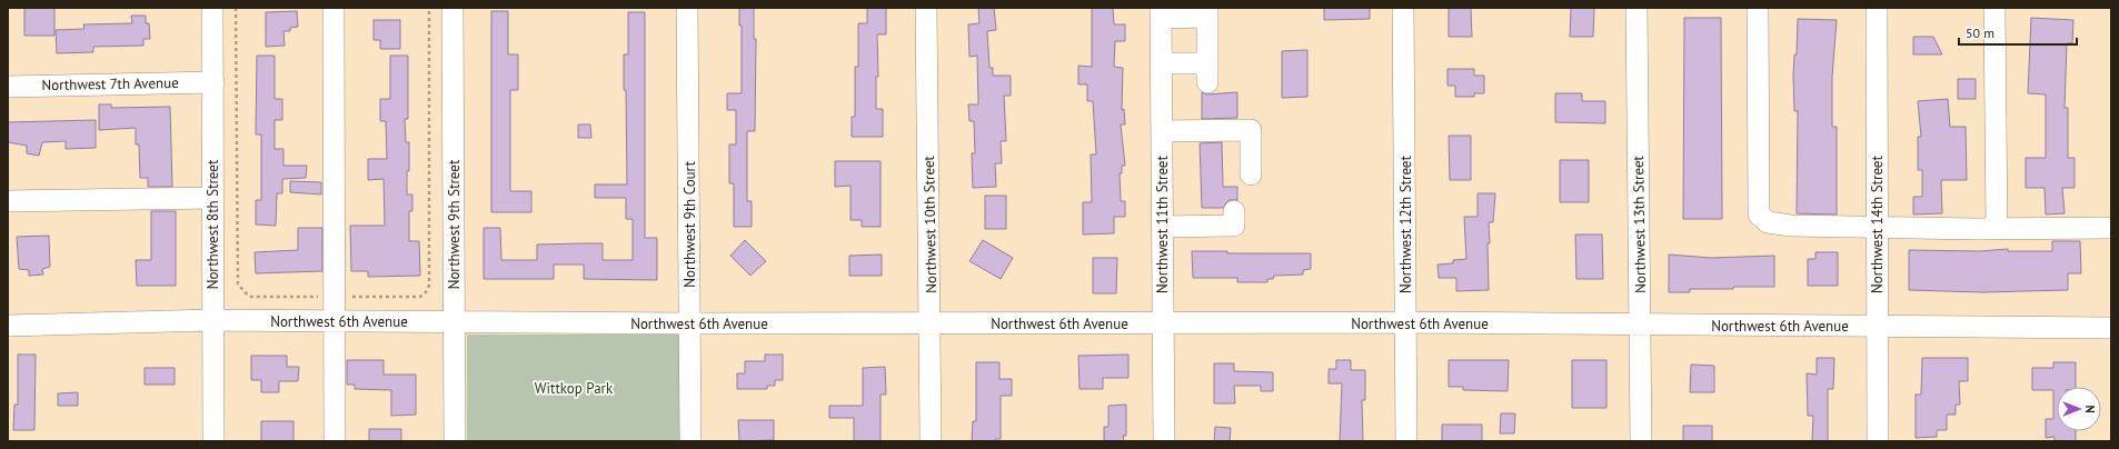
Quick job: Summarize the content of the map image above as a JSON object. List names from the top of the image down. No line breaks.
{"streets":{"street":["Northwest 7th Avenue","Northwest 8th Street","Northwest 9th Street","Northwest 9th Court","Northwest 10th Street","Northwest 11th Street","Northwest 12th Street","Northwest 13th Street","Northwest 14th Street","Northwest 6th Avenue"]},"crossings":[["Northwest 7th Avenue","Northwest 8th Street"],["Northwest 8th Street","Northwest 6th Avenue"],["Northwest 9th Street","Northwest 6th Avenue"],["Northwest 9th Court","Northwest 6th Avenue"],["Northwest 10th Street","Northwest 6th Avenue"],["Northwest 11th Street","Northwest 6th Avenue"],["Northwest 12th Street","Northwest 6th Avenue"],["Northwest 13th Street","Northwest 6th Avenue"],["Northwest 14th Street","Northwest 6th Avenue"]],"parks":["Wittkop Park"],"scale_bar":"50 m","north":"right"}
